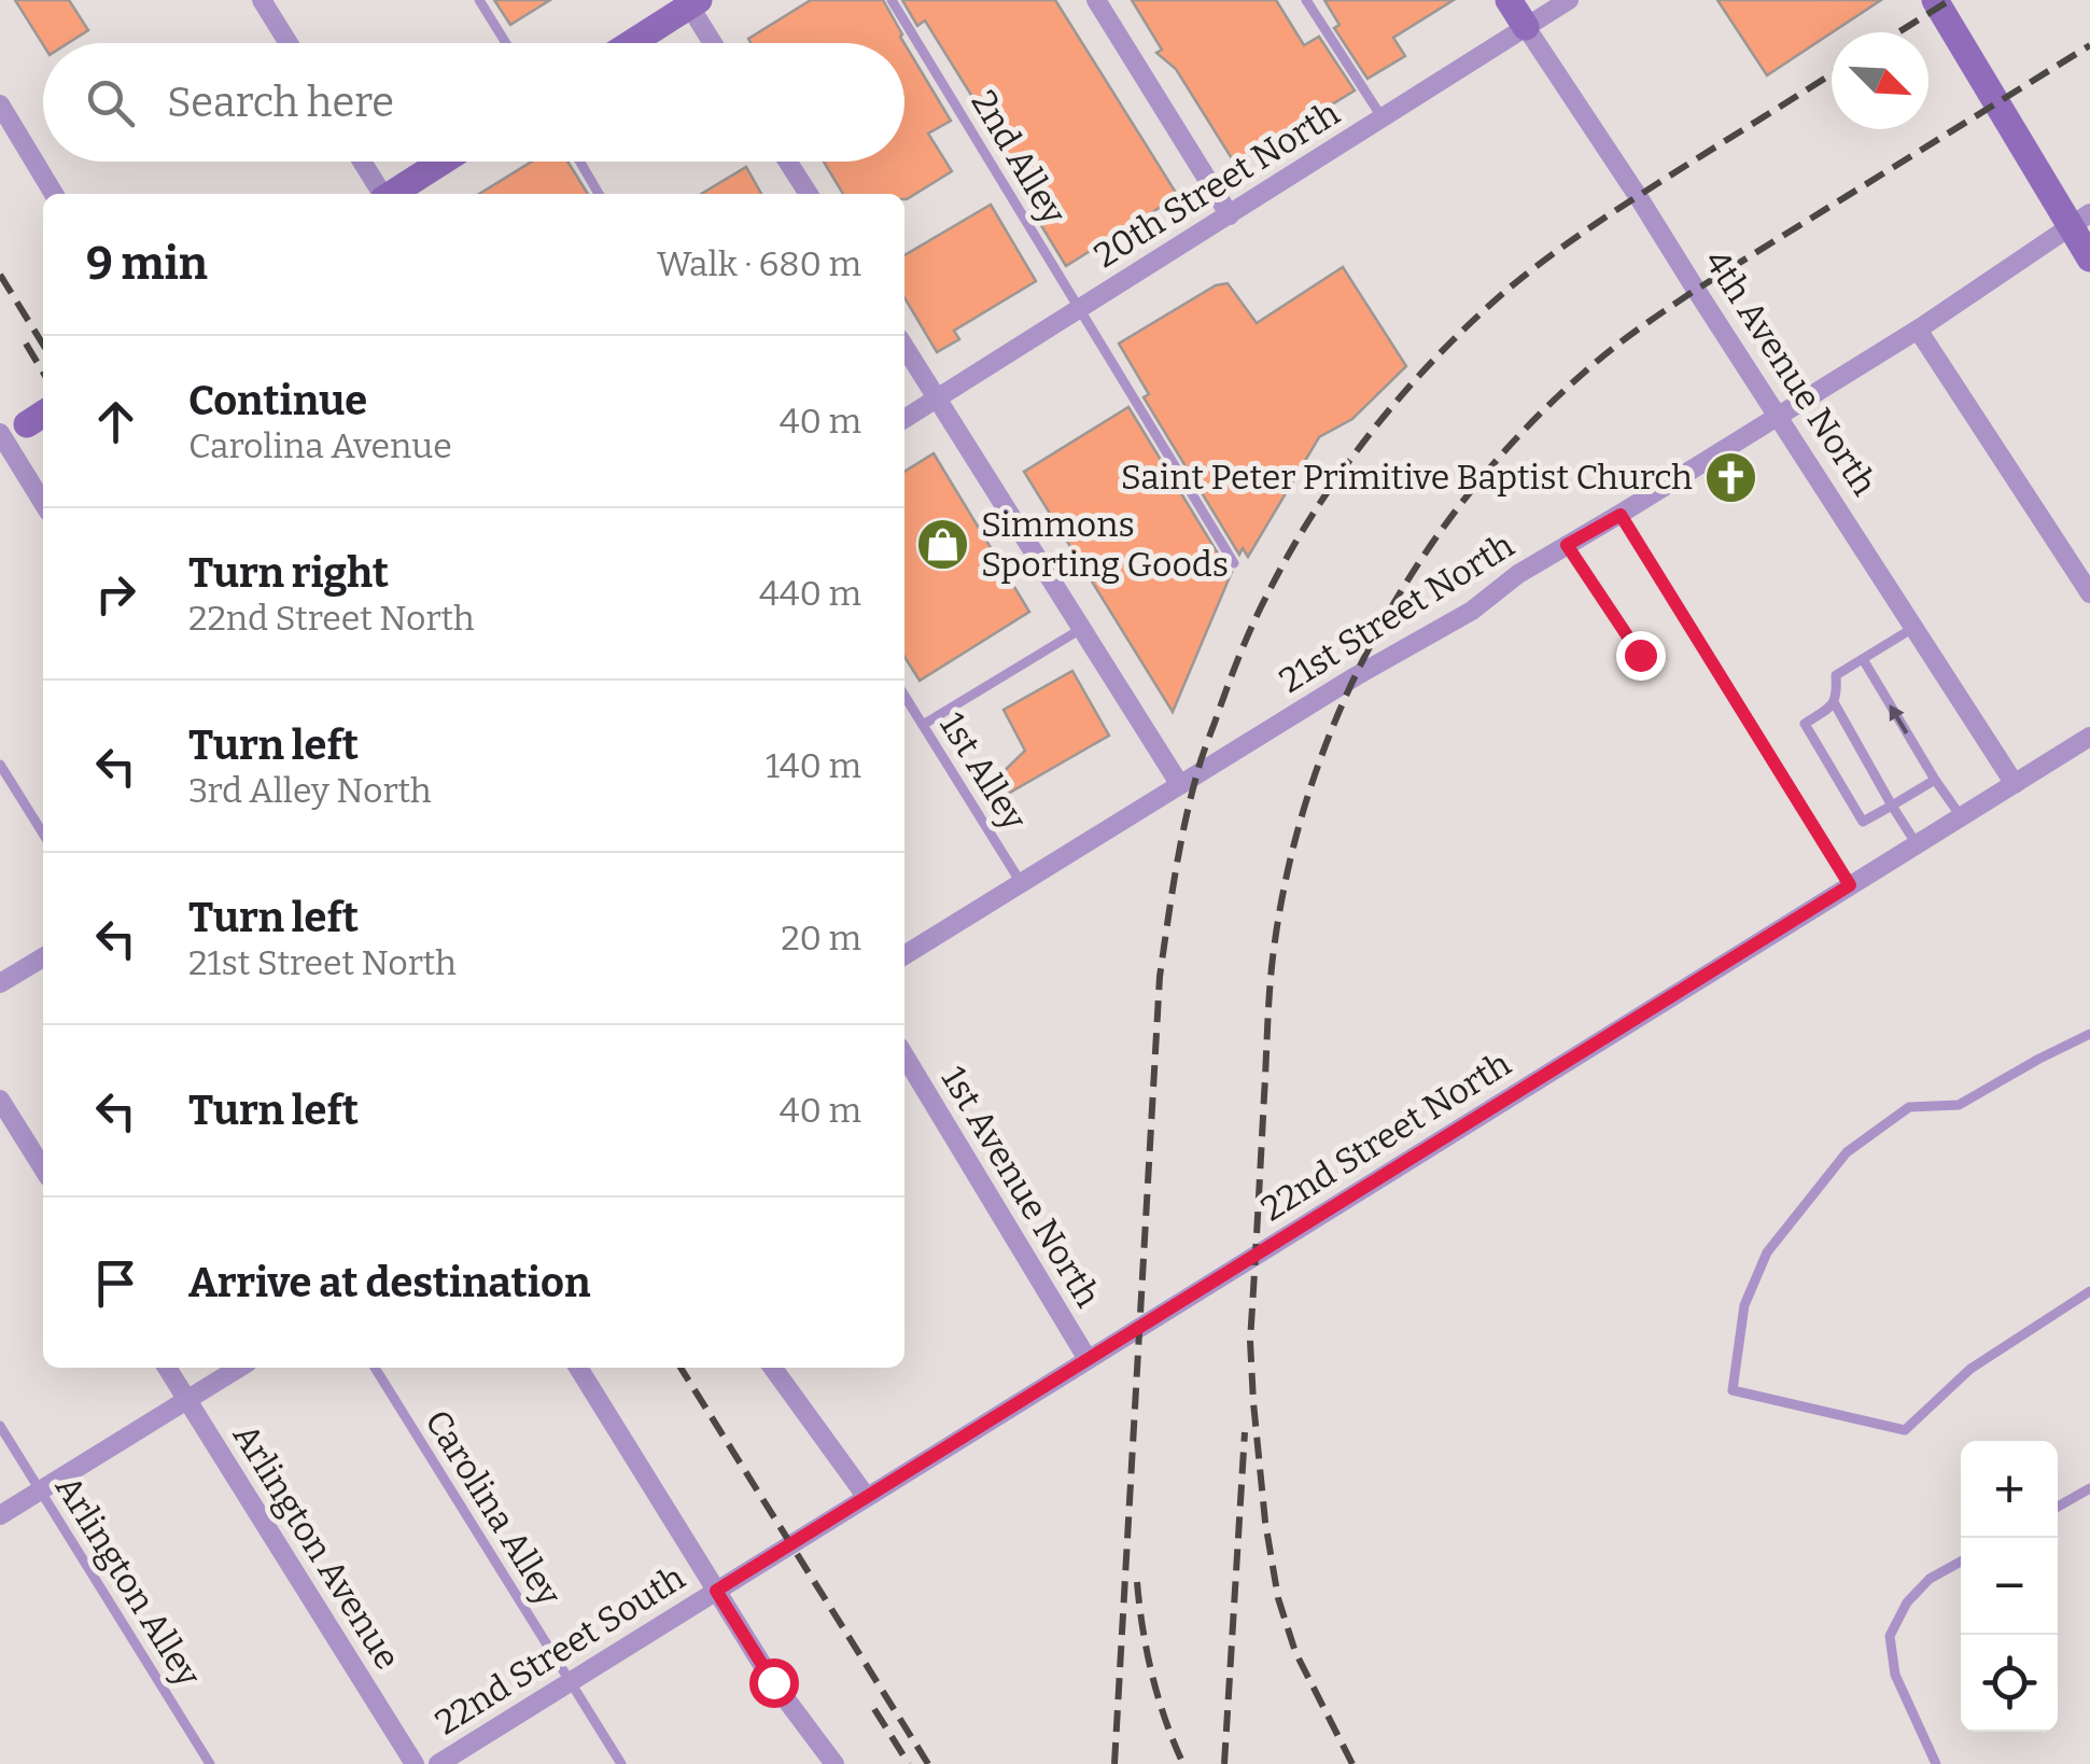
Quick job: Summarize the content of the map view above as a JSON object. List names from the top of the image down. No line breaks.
{"streets":{"street":["20th Street North","4th Avenue North","21st Street North","22nd Street North","1st Avenue North","Arlington Avenue","22nd Street South"],"lane":["2nd Alley","1st Alley","Carolina Alley","Arlington Alley"]},"crossings":[["2nd Alley","20th Street North"],["20th Street North","4th Avenue North"],["4th Avenue North","21st Street North"],["4th Avenue North","22nd Street North"],["21st Street North","1st Alley"],["22nd Street North","1st Avenue North"],["22nd Street North","22nd Street South"],["Carolina Alley","22nd Street South"]],"places":{"church":["Saint Peter Primitive Baptist Church"],"shop":["Simmons Sporting Goods"]},"north":"bottom right","page":{"search":"Search here","heading":["9 min","Walk · 680 m"],"list":[["Continue","Carolina Avenue","40 m"],["Turn right","22nd Street North","440 m"],["Turn left","3rd Alley North","140 m"],["Turn left","21st Street North","20 m"],["Turn left","40 m"],"Arrive at destination"],"map_buttons":["+","−"]}}
